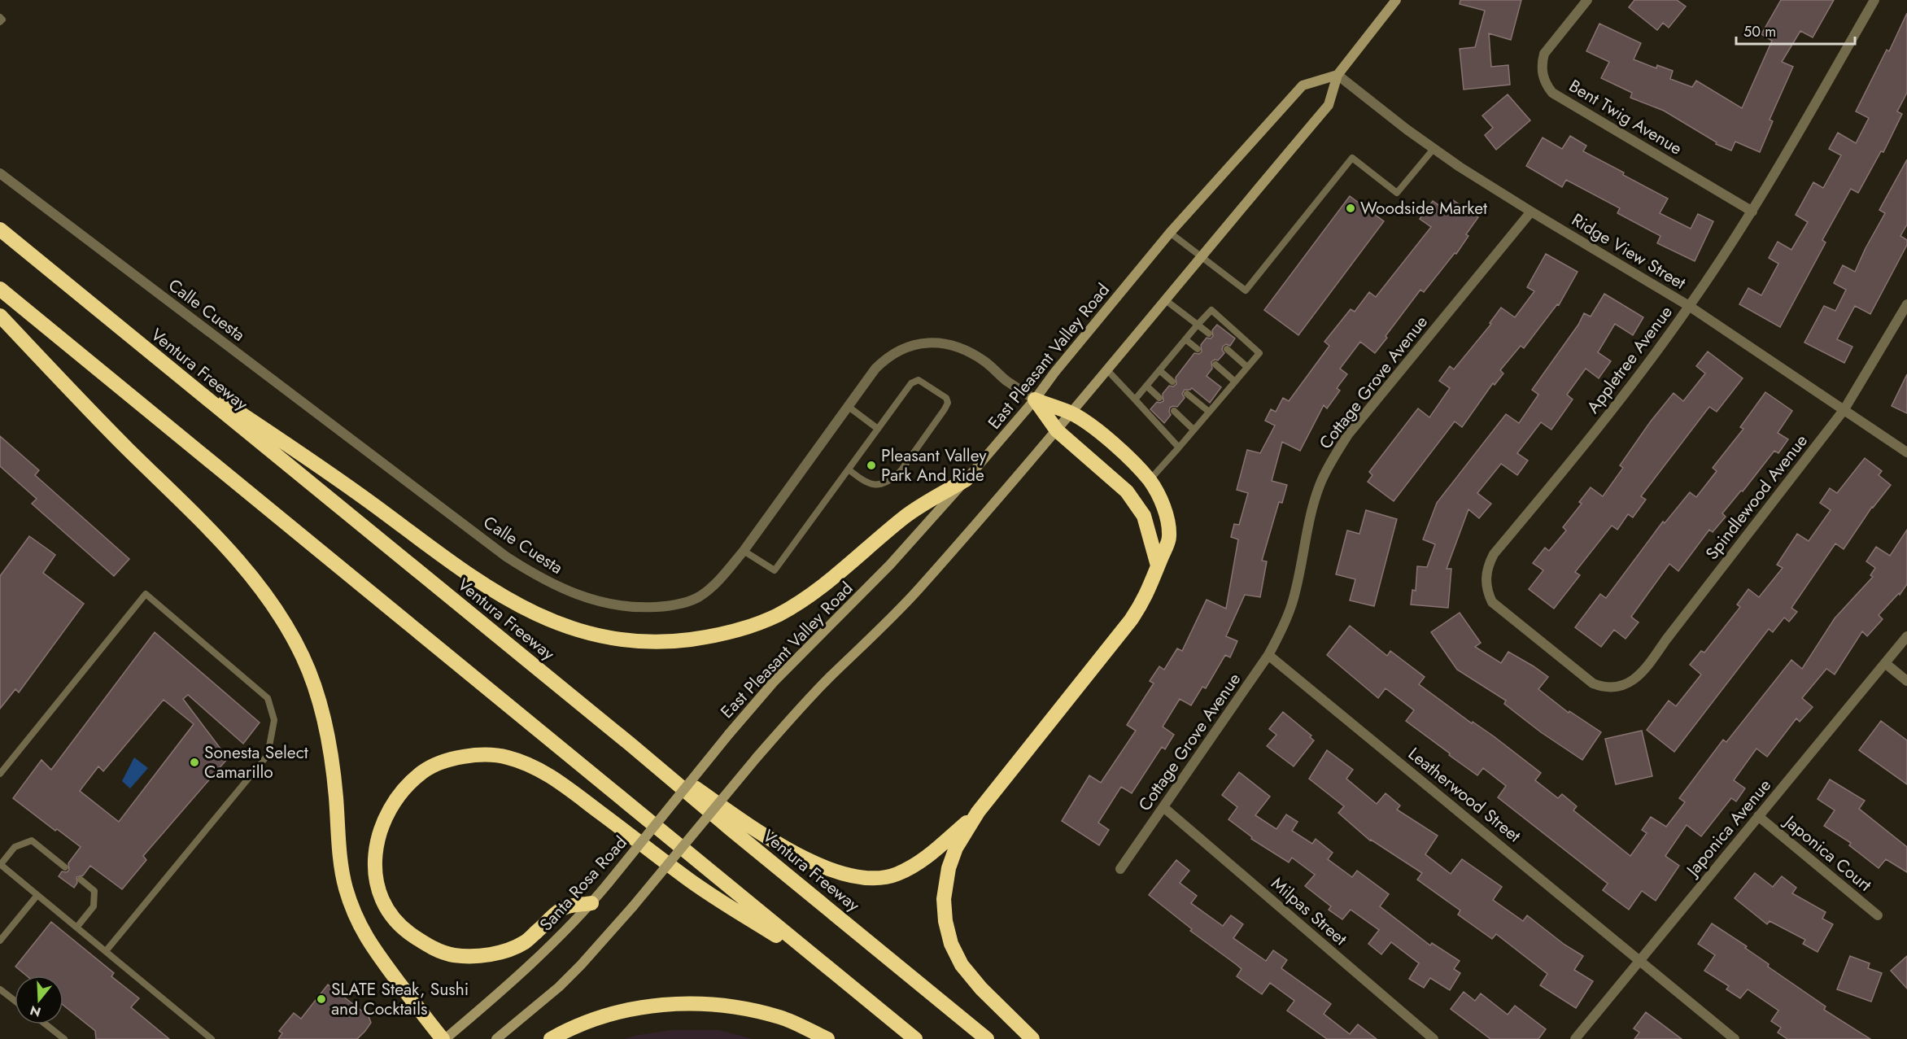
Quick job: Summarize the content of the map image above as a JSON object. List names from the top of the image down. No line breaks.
{"streets":{"highway":["Ventura Freeway"],"main road":["East Pleasant Valley Road","Santa Rosa Road"],"street":["Bent Twig Avenue","Ridge View Street","Calle Cuesta","Appletree Avenue","Cottage Grove Avenue","Spindlewood Avenue","Leatherwood Street","Japonica Avenue","Japonica Court","Milpas Street"]},"crossings":[["Bent Twig Avenue","Appletree Avenue"],["Ridge View Street","East Pleasant Valley Road"],["Ridge View Street","Appletree Avenue"],["Ridge View Street","Cottage Grove Avenue"],["Ridge View Street","Spindlewood Avenue"],["Calle Cuesta","East Pleasant Valley Road"],["East Pleasant Valley Road","Santa Rosa Road"],["Appletree Avenue","Spindlewood Avenue"],["Cottage Grove Avenue","Leatherwood Street"],["Cottage Grove Avenue","Milpas Street"],["Leatherwood Street","Japonica Avenue"],["Japonica Avenue","Japonica Court"]],"places":["Woodside Market","Pleasant Valley Park And Ride","Sonesta Select Camarillo","SLATE Steak, Sushi and Cocktails"],"scale_bar":"50 m","north":"bottom"}
